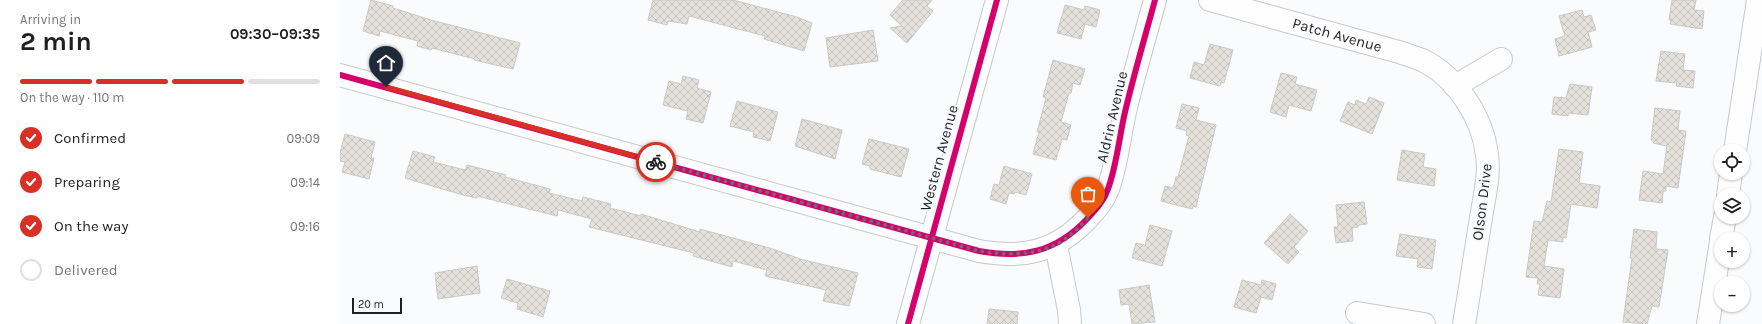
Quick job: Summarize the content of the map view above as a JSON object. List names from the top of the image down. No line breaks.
{"streets":{"street":["Patch Avenue","Aldrin Avenue","Western Avenue","Olson Drive"]},"crossings":[["Patch Avenue","Olson Drive"]],"scale_bar":"20 m","page":{"heading":["2 min","Arriving in","09:30–09:35"],"bar":"On the way · 110 m","list":[["Confirmed","09:09"],["Preparing","09:14"],["On the way","09:16"],"Delivered"],"map_buttons":["+","−"],"scale":"20 m"}}
